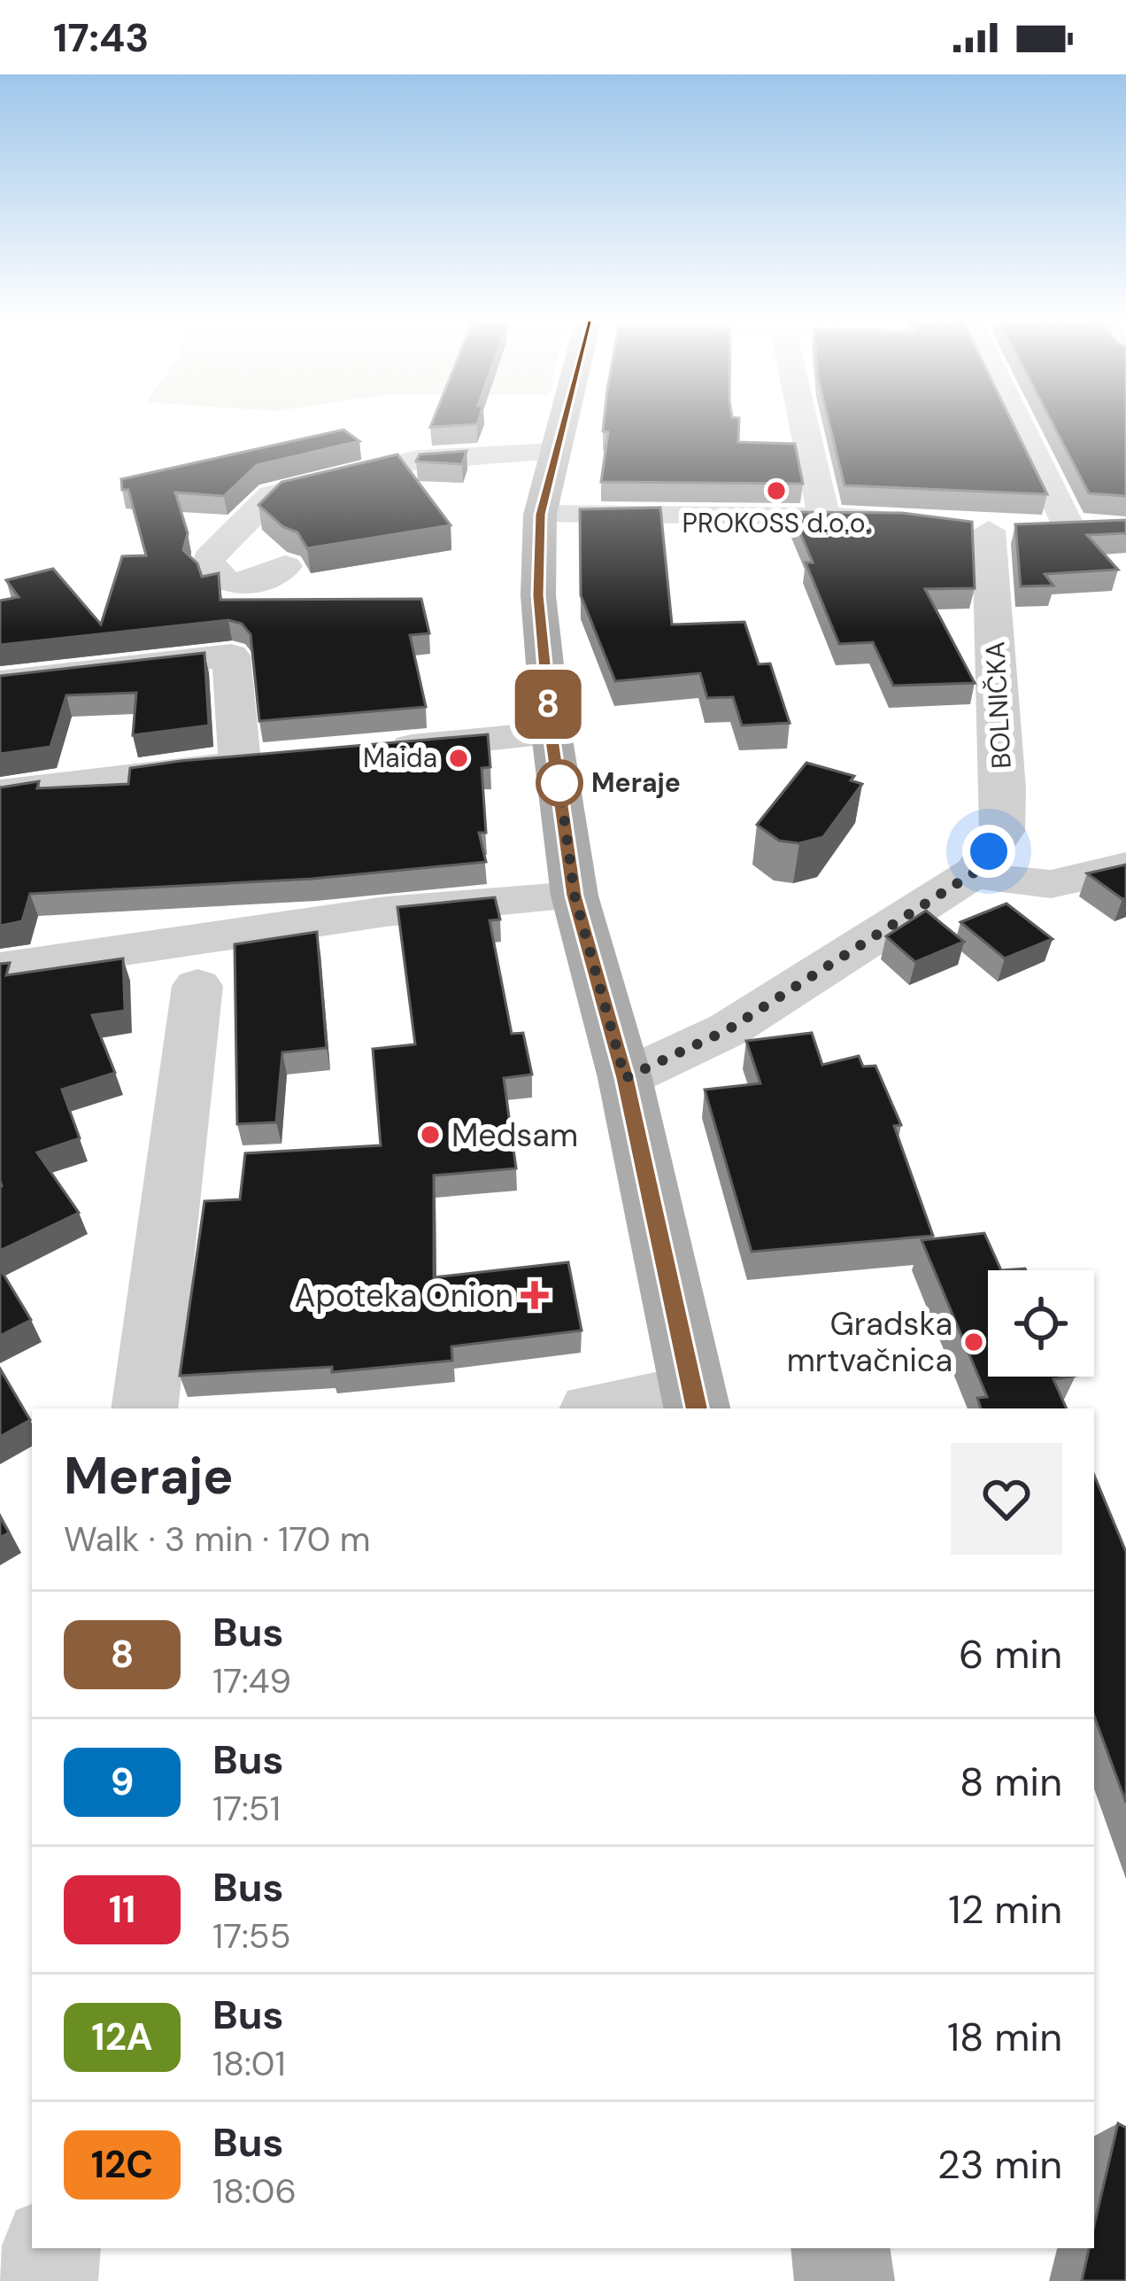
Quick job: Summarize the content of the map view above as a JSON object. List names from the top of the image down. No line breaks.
{"streets":{"street":["BOLNIČKA"]},"places":{"other":["PROKOSS d.o.o.","Maida","Meraje","Medsam","Gradska mrtvačnica"],"health":["Apoteka Onion"]},"lines":["bus line 8"],"page":{"status":"17:43","on_map":"8","heading":["Meraje","Walk · 3 min · 170 m"],"list":[{"mark":"8","name":"Bus","note":"17:49","value":"6 min"},{"mark":"9","name":"Bus","note":"17:51","value":"8 min"},{"mark":"11","name":"Bus","note":"17:55","value":"12 min"},{"mark":"12A","name":"Bus","note":"18:01","value":"18 min"},{"mark":"12C","name":"Bus","note":"18:06","value":"23 min"}]}}
